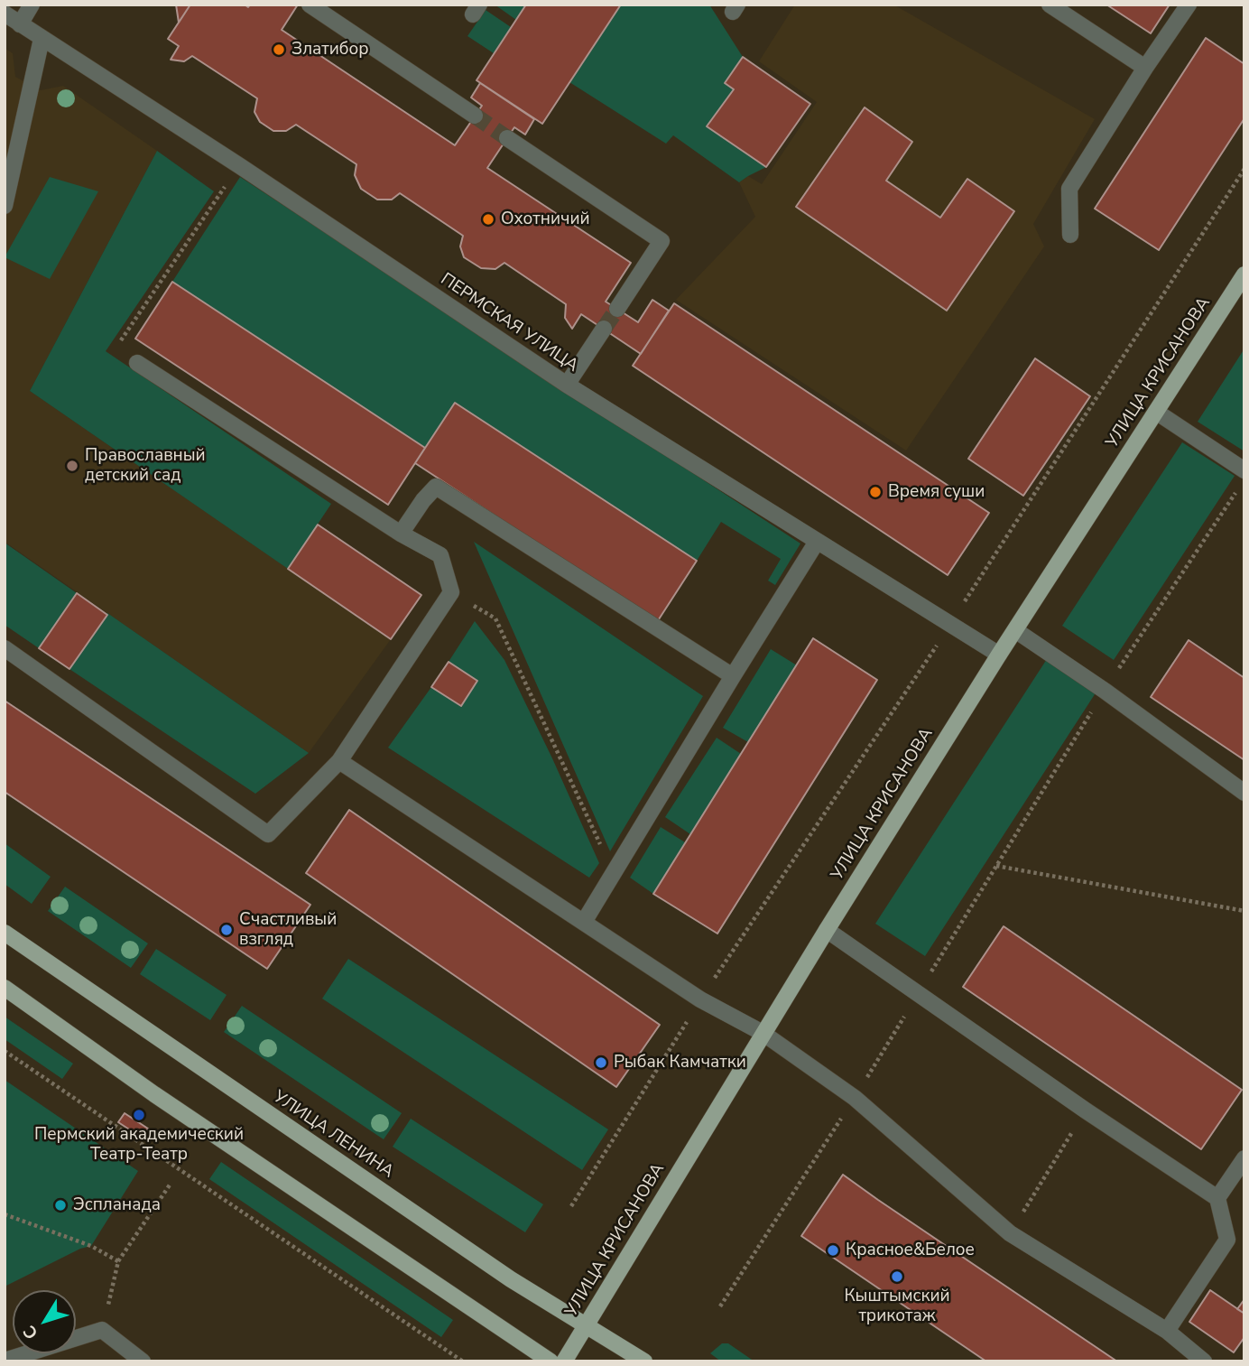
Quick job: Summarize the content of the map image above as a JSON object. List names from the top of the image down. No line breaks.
{"streets":{"main road":["УЛИЦА КРИСАНОВА","УЛИЦА ЛЕНИНА"],"street":["ПЕРМСКАЯ УЛИЦА"]},"crossings":[["ПЕРМСКАЯ УЛИЦА","УЛИЦА КРИСАНОВА"],["УЛИЦА КРИСАНОВА","УЛИЦА ЛЕНИНА"]],"places":["Златибор","Охотничий","Православный детский сад","Время суши","Счастливый взгляд","Рыбак Камчатки","Пермский академический Театр-Театр","Эспланада","Красное&Белое","Кыштымский трикотаж"],"north":"bottom left"}
